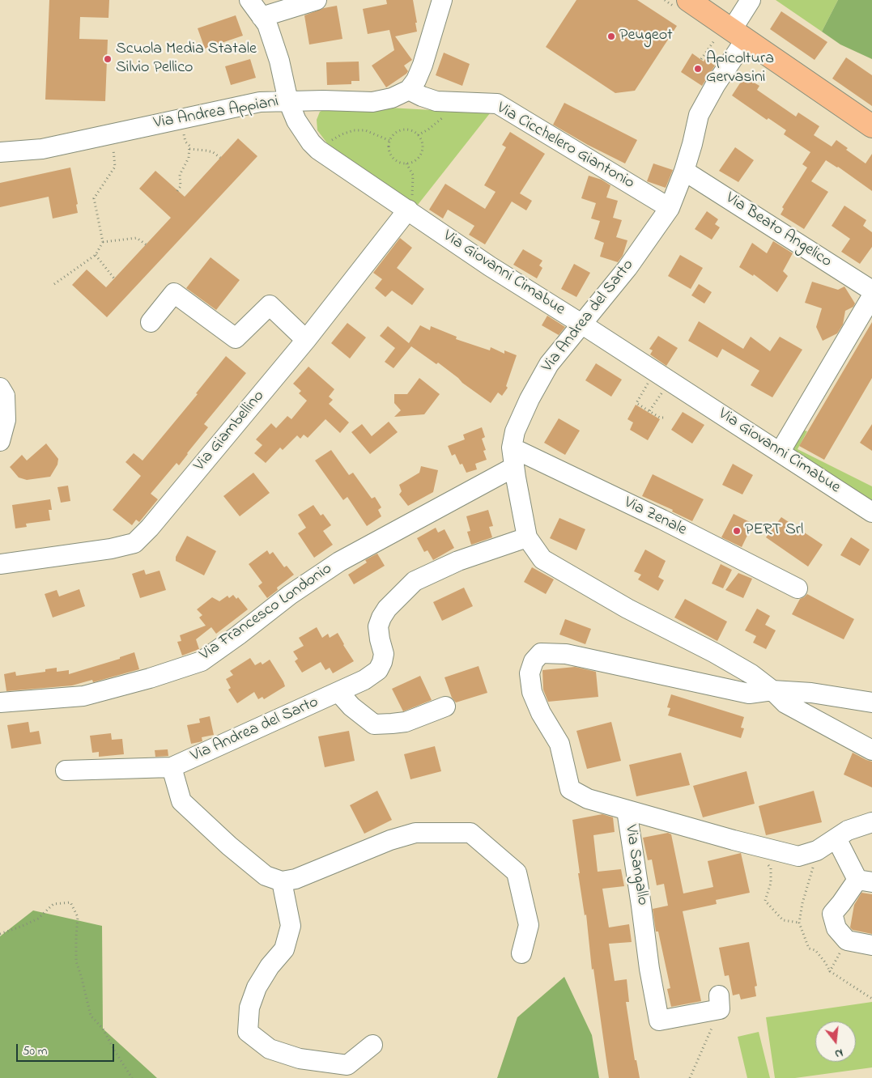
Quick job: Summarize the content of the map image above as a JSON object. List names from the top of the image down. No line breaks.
{"streets":{"street":["Via Andrea Appiani","Via Cicchelero Giantonio","Via Beato Angelico","Via Giovanni Cimabue","Via Andrea del Sarto","Via Giambellino","Via Zenale","Via Francesco Londonio","Via Sangallo"]},"crossings":[["Via Andrea Appiani","Via Cicchelero Giantonio"],["Via Andrea Appiani","Via Giovanni Cimabue"],["Via Cicchelero Giantonio","Via Andrea del Sarto"],["Via Beato Angelico","Via Andrea del Sarto"],["Via Giovanni Cimabue","Via Andrea del Sarto"],["Via Giovanni Cimabue","Via Giambellino"],["Via Andrea del Sarto","Via Zenale"],["Via Andrea del Sarto","Via Francesco Londonio"]],"places":["Peugeot","Scuola Media Statale Silvio Pellico","Apicoltura Gervasini","PERT Srl"],"scale_bar":"50 m","north":"bottom"}
